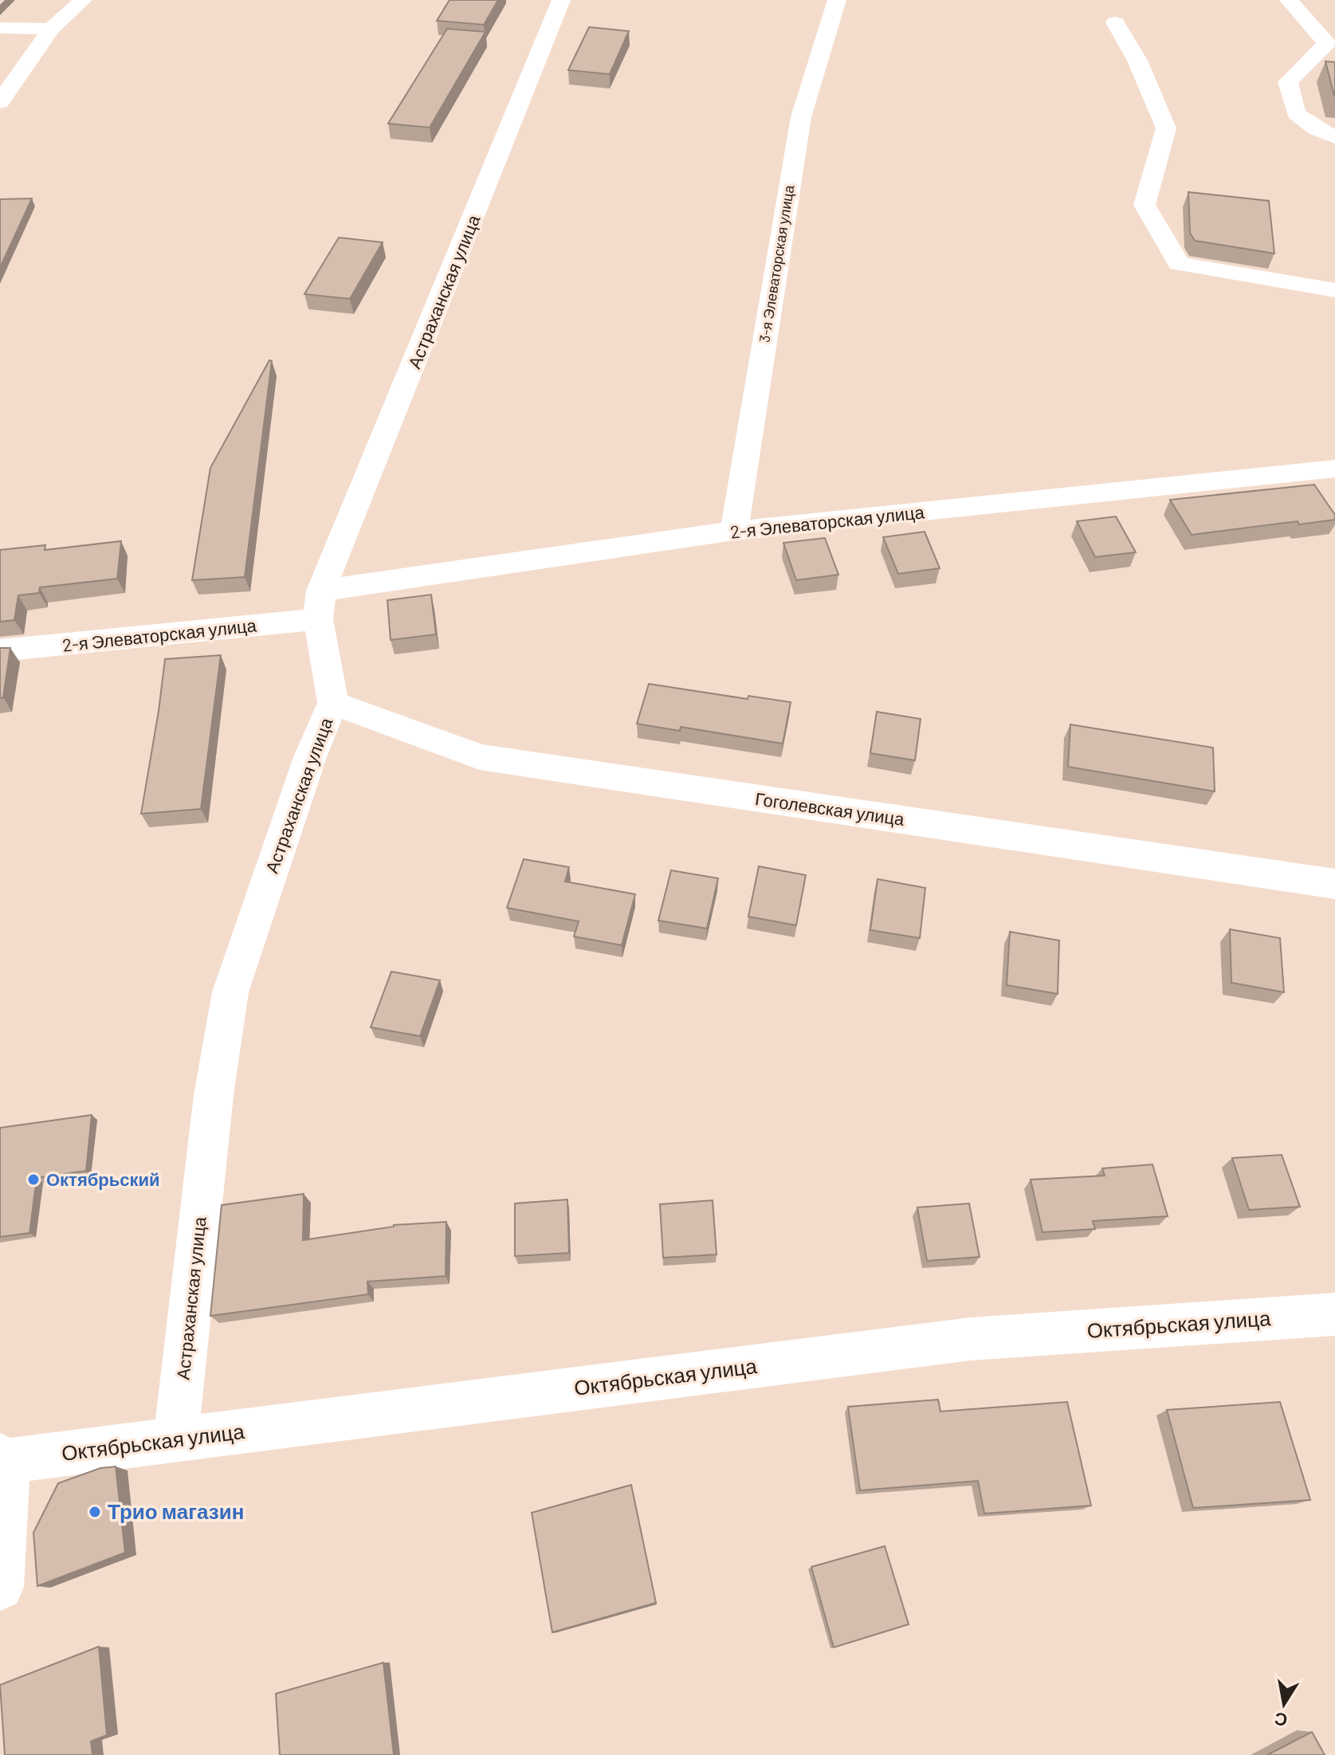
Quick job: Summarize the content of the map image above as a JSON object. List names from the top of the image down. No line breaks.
{"streets":{"street":["3-я Элеваторская улица","Астраханская улица","2-я Элеваторская улица","Гоголевская улица","Октябрьская улица"]},"crossings":[["3-я Элеваторская улица","2-я Элеваторская улица"],["Астраханская улица","2-я Элеваторская улица"],["Астраханская улица","Гоголевская улица"],["Астраханская улица","Октябрьская улица"]],"places":["Октябрьский","Трио магазин"],"north":"bottom"}
